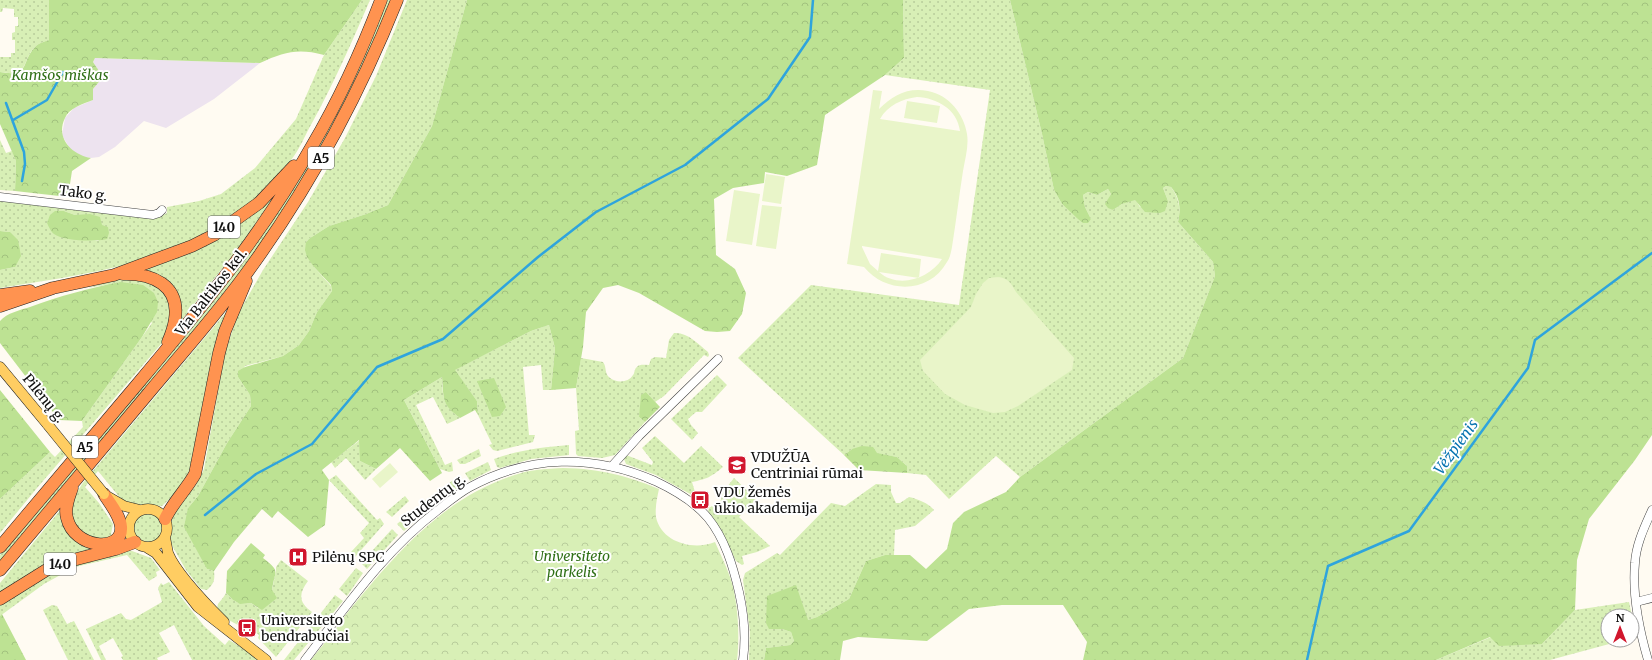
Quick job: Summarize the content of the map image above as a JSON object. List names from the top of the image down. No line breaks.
{"streets":{"highway":["A5","140","Via Baltikos kel."],"main road":["Pilėnų g."],"street":["Tako g.","Studentų g."]},"crossings":[["140","Via Baltikos kel."],["140","Pilėnų g."]],"water":["Vėžpienis"],"parks":["Kamšos miškas","Universiteto parkelis"],"places":{"school or university":["VDUŽŪA Centriniai rūmai"],"bus stop":["VDU žemės ūkio akademija","Universiteto bendrabučiai"],"hospital":["Pilėnų SPC"]},"north":"top"}
